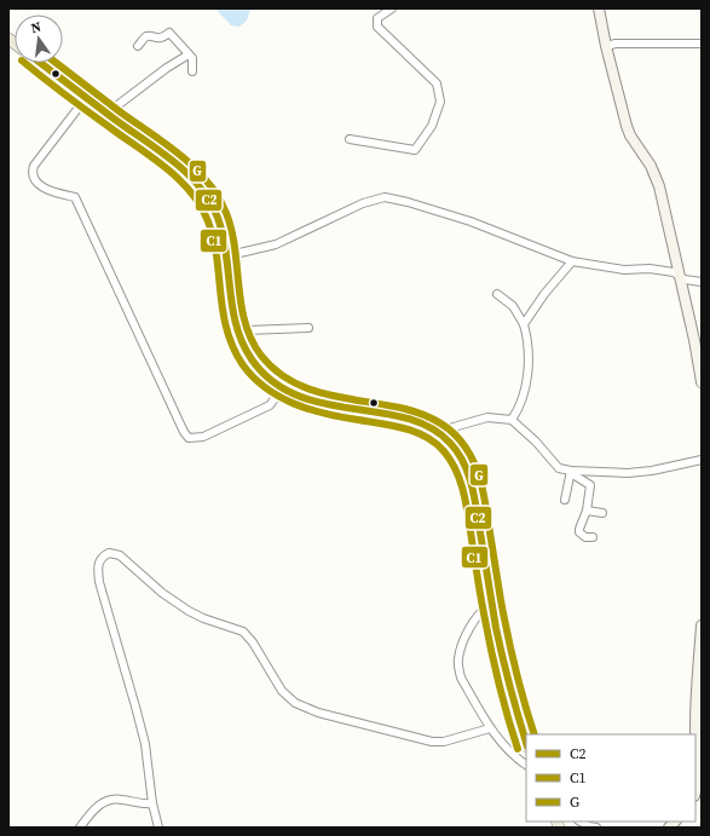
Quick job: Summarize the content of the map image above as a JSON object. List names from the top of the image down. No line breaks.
{"lines":["transit line C2","transit line C1","transit line G"],"legend":["C2","C1","G"],"north":"top"}
